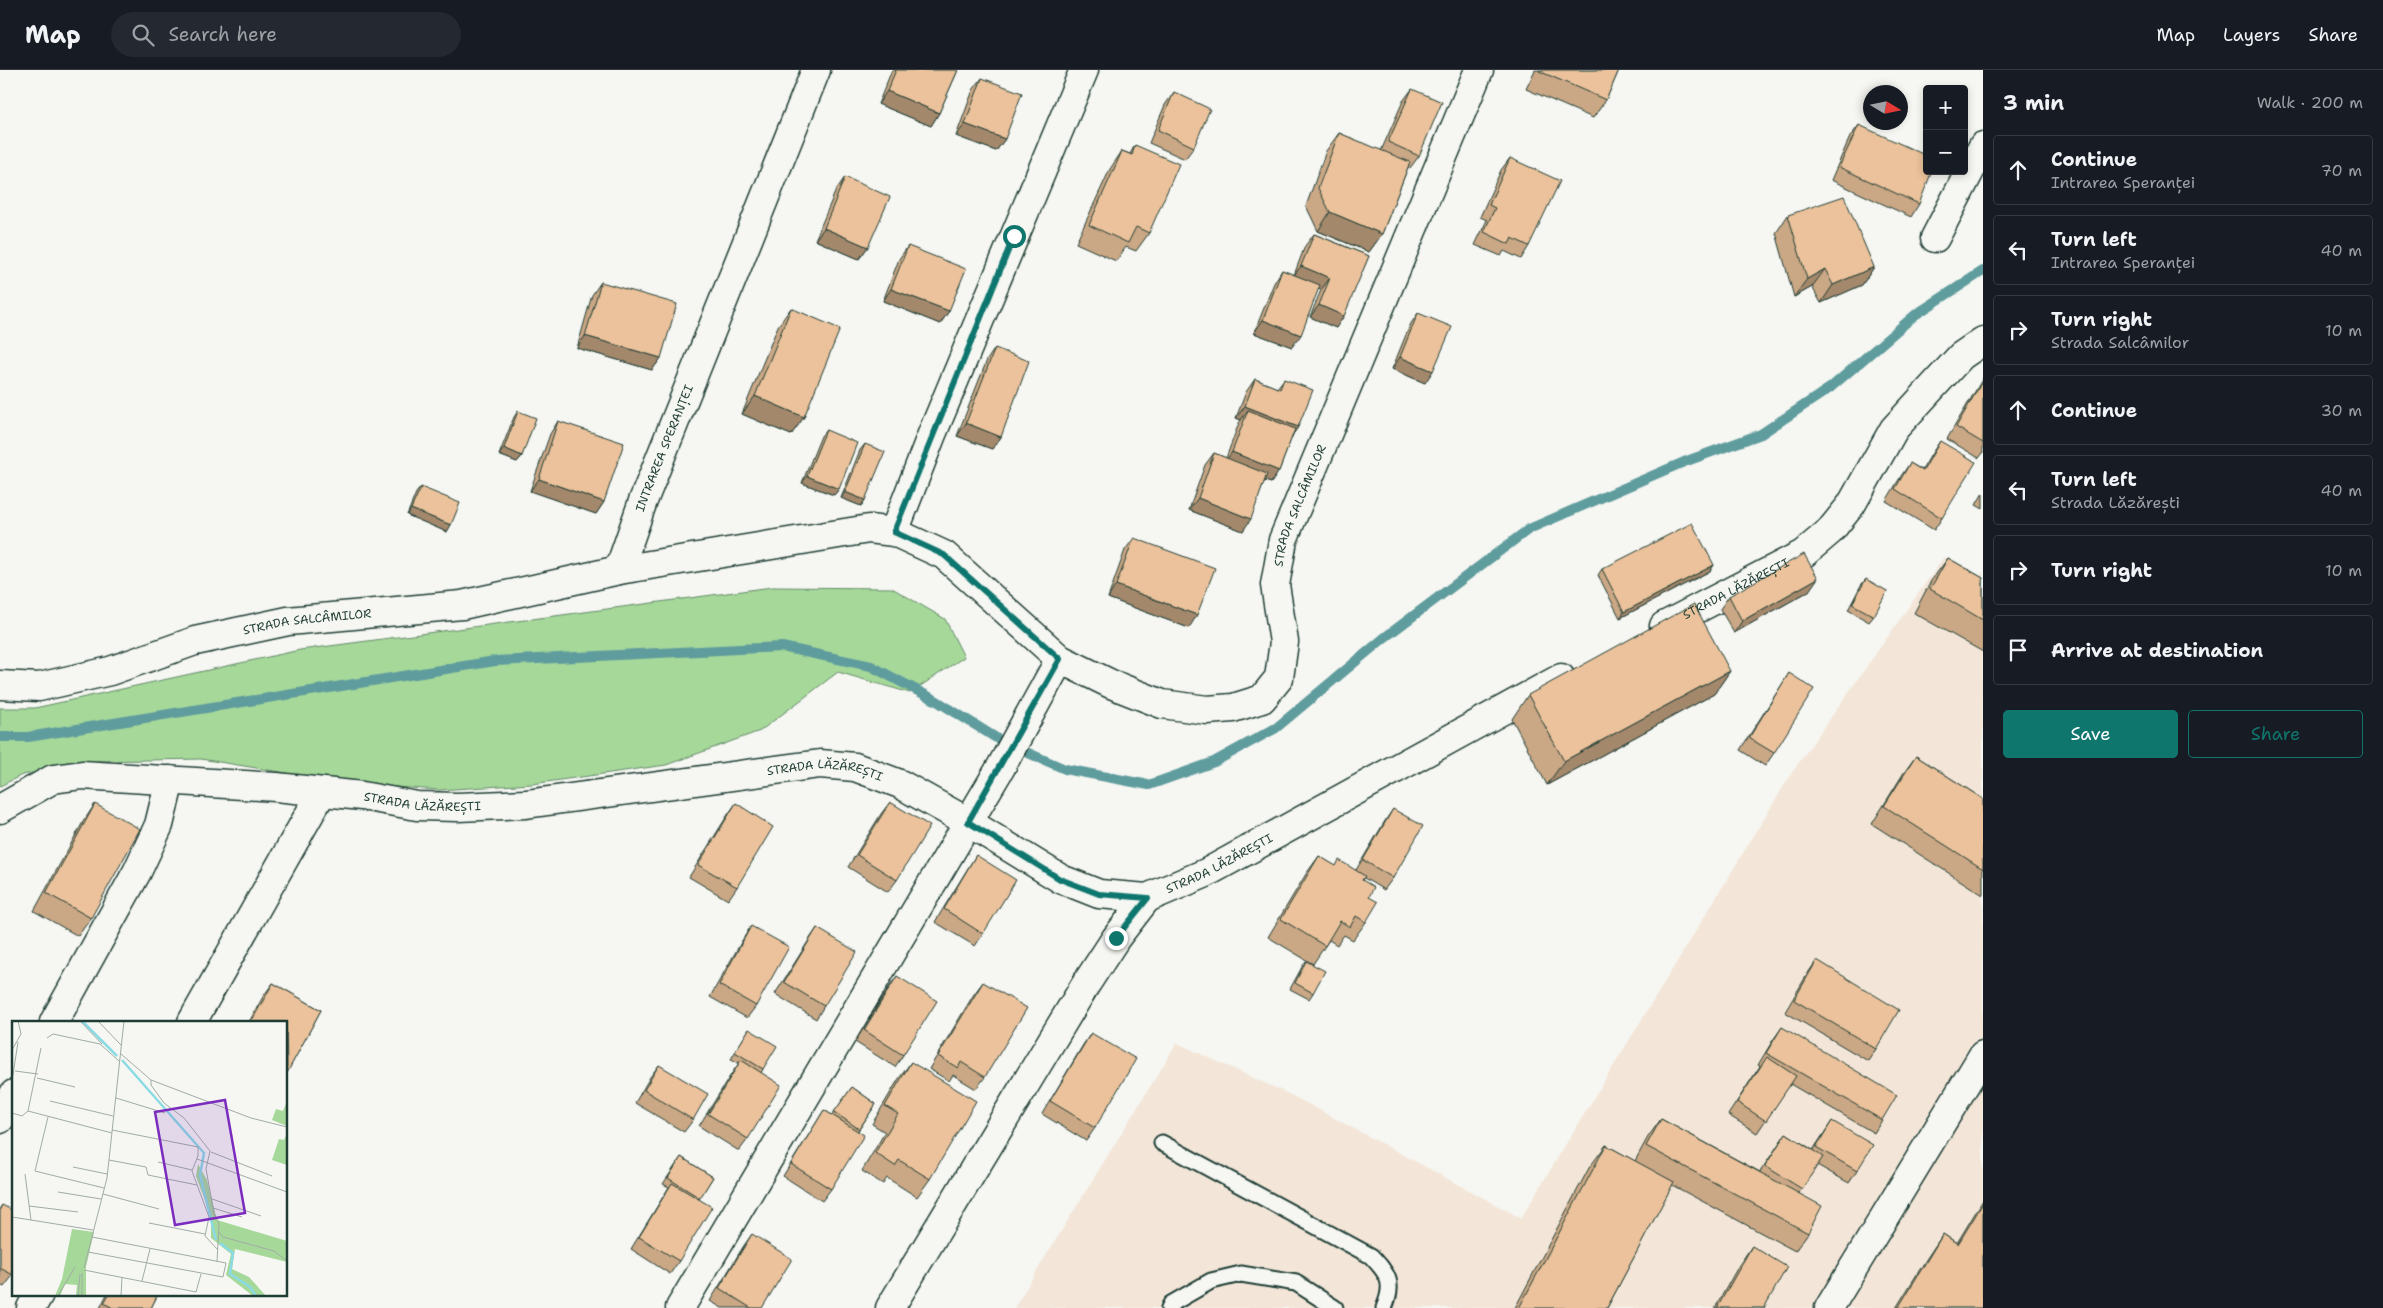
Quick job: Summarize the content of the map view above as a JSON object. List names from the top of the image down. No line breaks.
{"streets":{"street":["INTRAREA SPERANȚEI","STRADA SALCÂMILOR","STRADA LĂZĂREȘTI"]},"crossings":[["INTRAREA SPERANȚEI","STRADA SALCÂMILOR"]],"north":"right","page":{"header":"Map","search":"Search here","nav":["Map","Layers","Share"],"heading":["3 min","Walk · 200 m"],"map_buttons":["+","−"],"list":[["Continue","Intrarea Speranței","70 m"],["Turn left","Intrarea Speranței","40 m"],["Turn right","Strada Salcâmilor","10 m"],["Continue","30 m"],["Turn left","Strada Lăzărești","40 m"],["Turn right","10 m"],"Arrive at destination"],"buttons":["Save","Share"]}}
